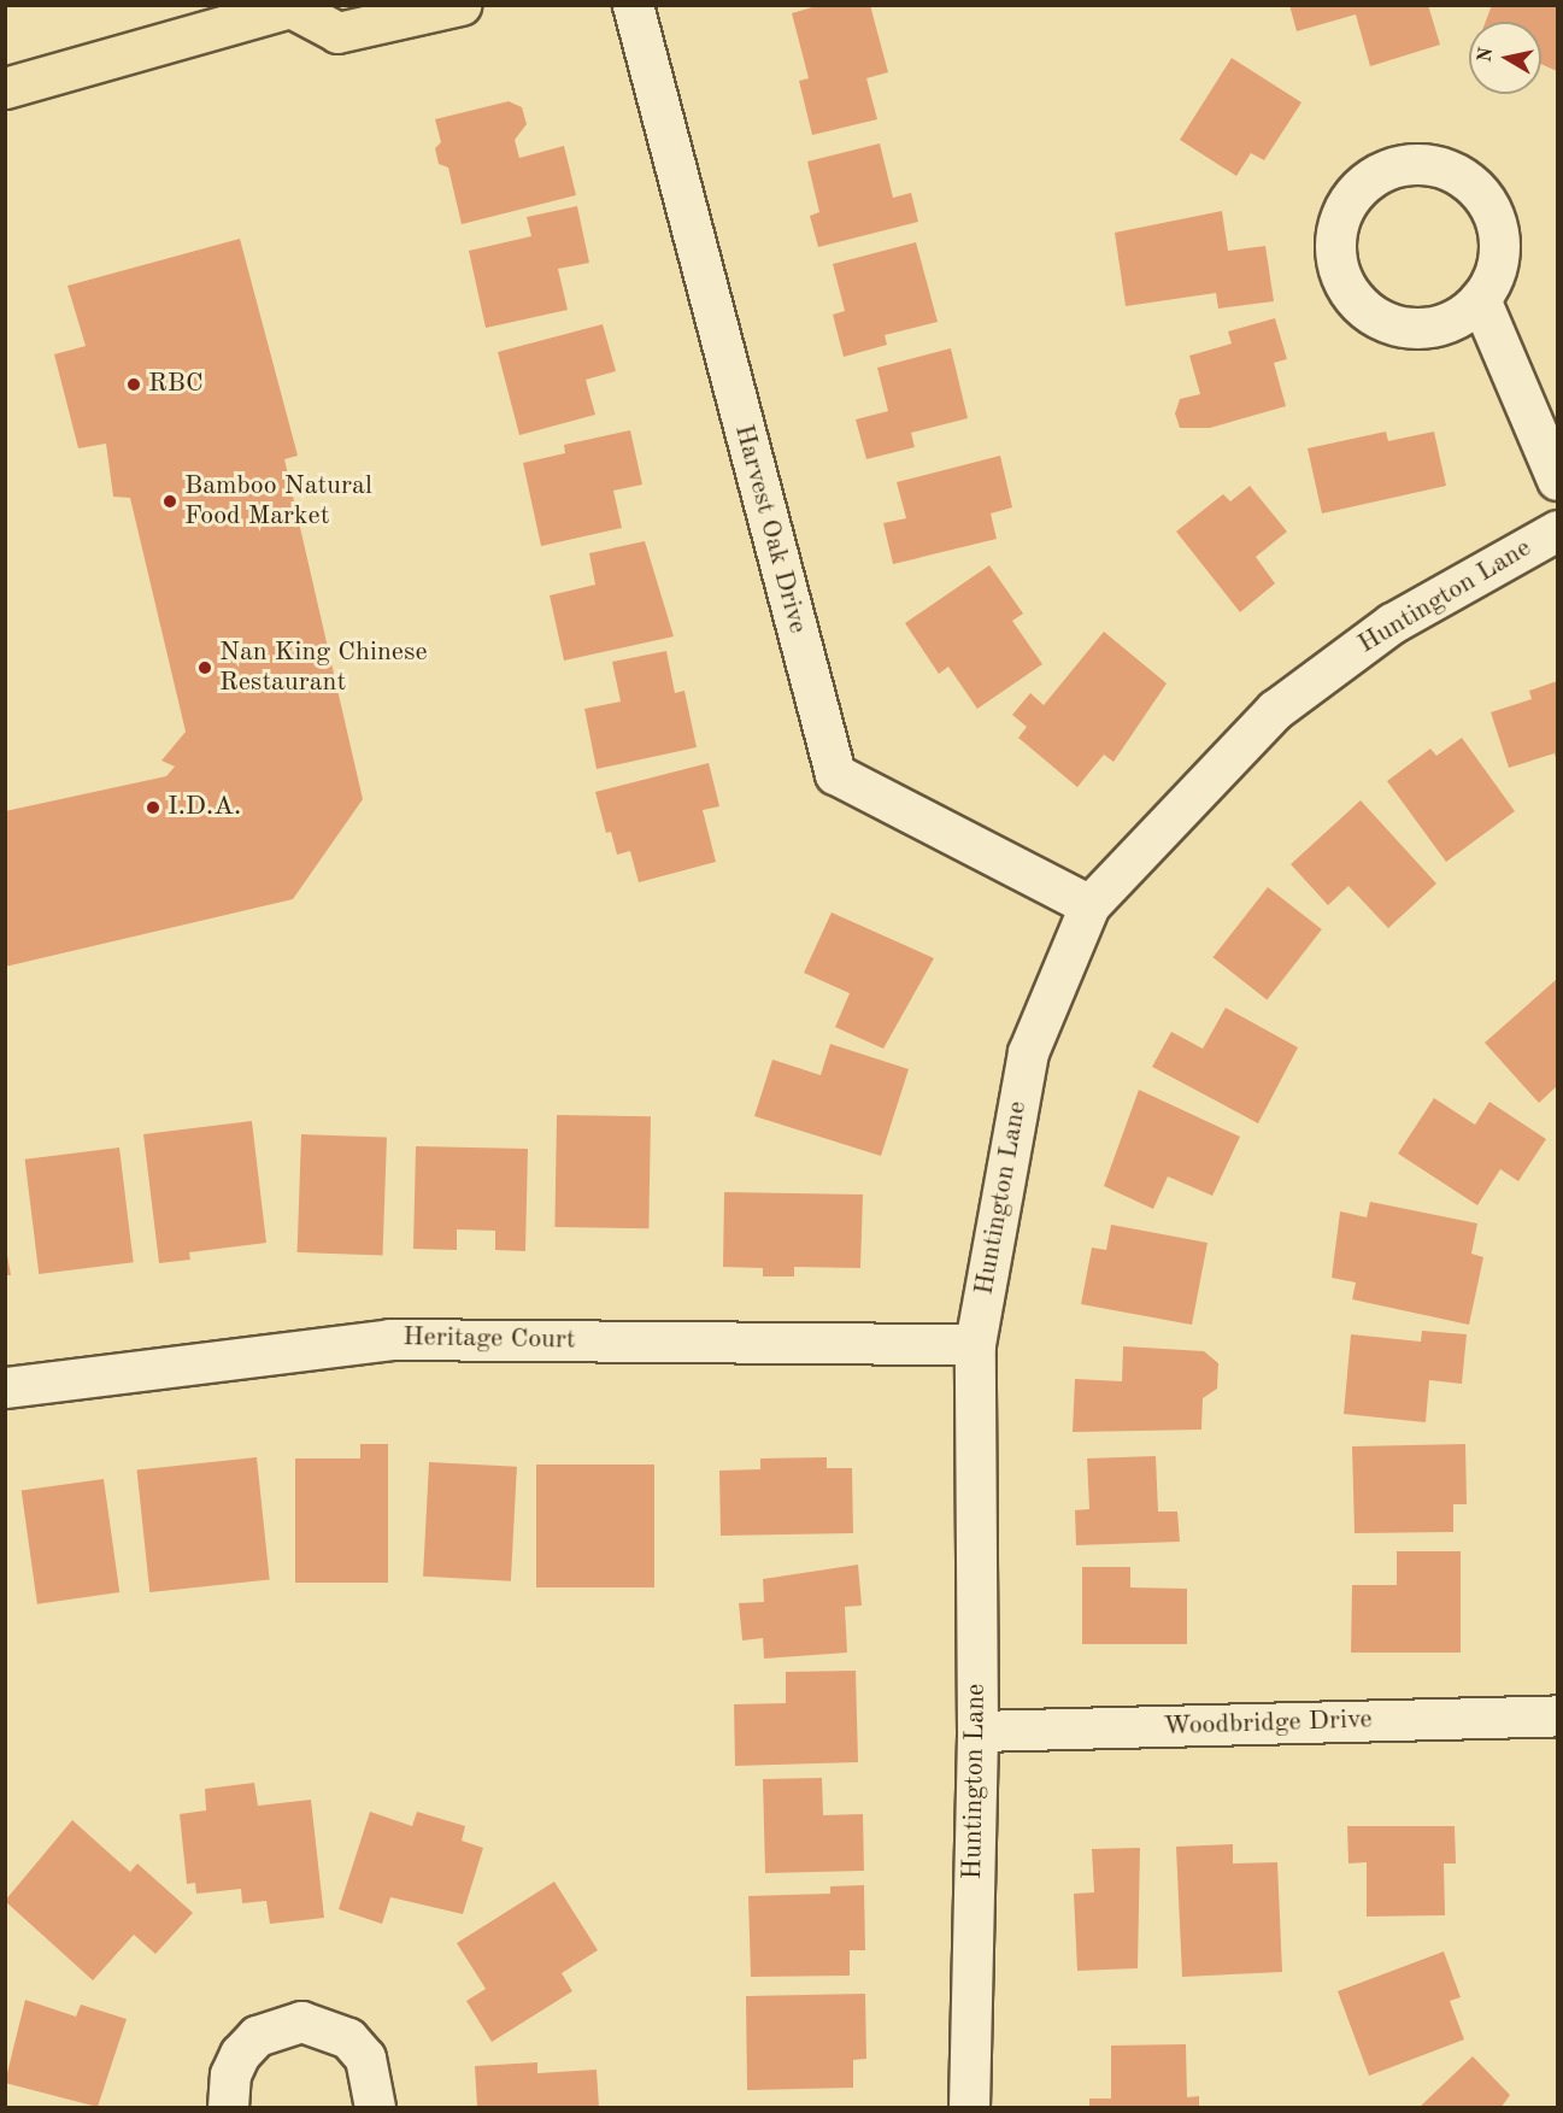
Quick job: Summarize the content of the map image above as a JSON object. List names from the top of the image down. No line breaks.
{"streets":{"street":["Harvest Oak Drive","Huntington Lane","Heritage Court","Woodbridge Drive"]},"crossings":[["Harvest Oak Drive","Huntington Lane"],["Huntington Lane","Heritage Court"],["Huntington Lane","Woodbridge Drive"]],"places":["RBC","Bamboo Natural Food Market","Nan King Chinese Restaurant","I.D.A."],"north":"left"}
